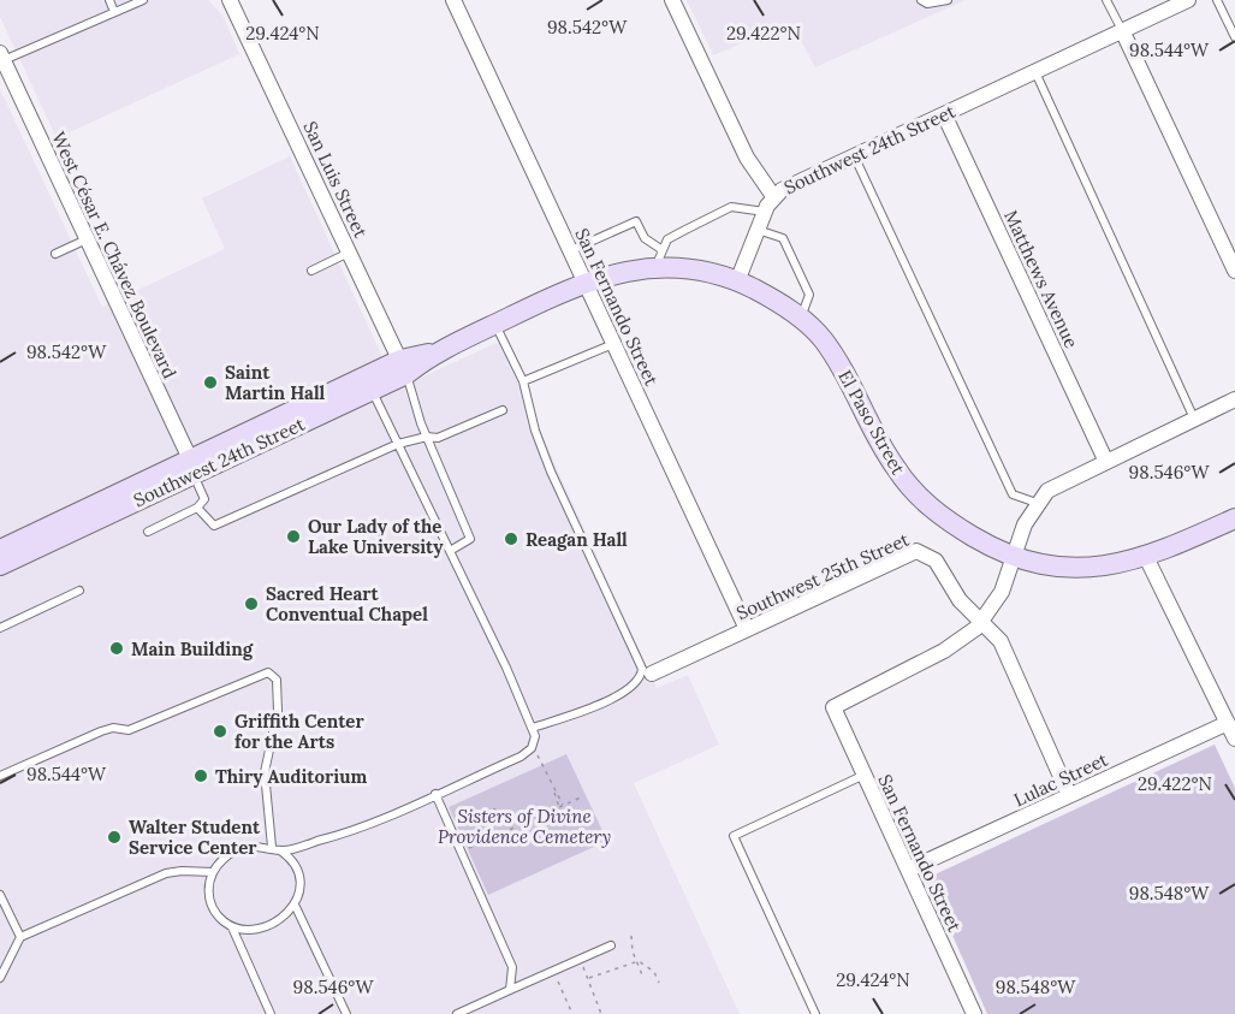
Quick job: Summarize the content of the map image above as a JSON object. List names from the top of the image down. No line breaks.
{"streets":{"main road":["Southwest 24th Street","El Paso Street"],"street":["San Luis Street","West César E. Chávez Boulevard","Matthews Avenue","San Fernando Street","Southwest 25th Street","Lulac Street"]},"crossings":[["Southwest 24th Street","San Luis Street"],["Southwest 24th Street","West César E. Chávez Boulevard"],["Southwest 24th Street","Matthews Avenue"],["Southwest 24th Street","San Fernando Street"],["Southwest 24th Street","El Paso Street"],["San Fernando Street","Southwest 25th Street"],["San Fernando Street","Lulac Street"]],"parks":["Sisters of Divine Providence Cemetery"],"places":["Saint Martin Hall","Our Lady of the Lake University","Reagan Hall","Sacred Heart Conventual Chapel","Main Building","Griffith Center for the Arts","Thiry Auditorium","Walter Student Service Center"],"coordinates":["98.542°W","29.424°N","29.422°N","98.544°W","98.546°W","98.548°W"]}
